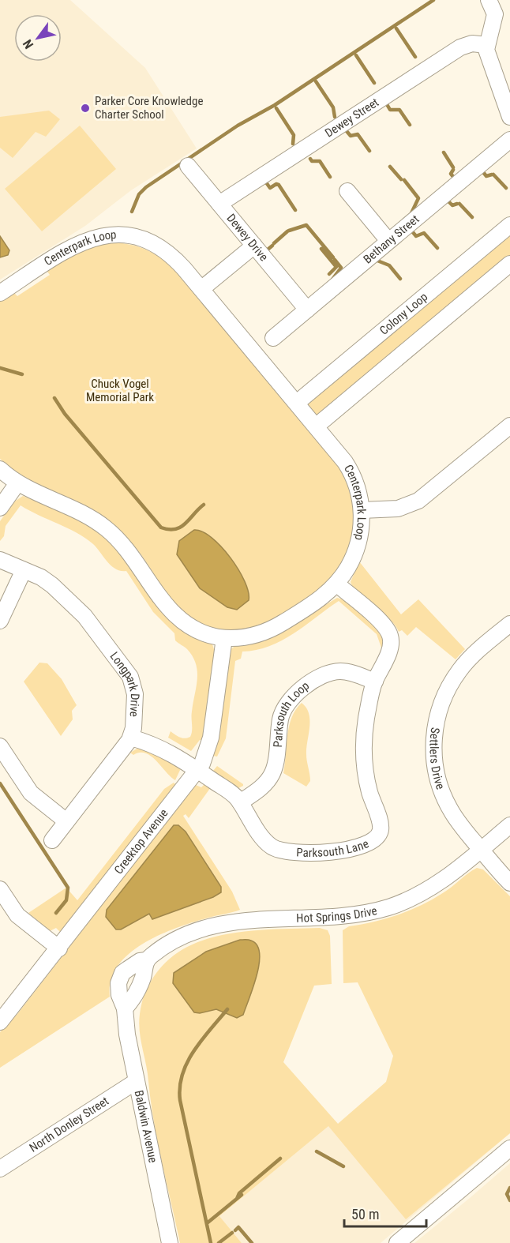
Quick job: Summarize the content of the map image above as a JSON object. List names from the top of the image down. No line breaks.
{"streets":{"street":["Dewey Street","Dewey Drive","Bethany Street","Centerpark Loop","Colony Loop","Longpark Drive","Parksouth Loop","Settlers Drive","Creektop Avenue","Parksouth Lane","Hot Springs Drive","North Donley Street","Baldwin Avenue"]},"crossings":[["Dewey Street","Dewey Drive"],["Dewey Drive","Bethany Street"],["Centerpark Loop","Colony Loop"],["Centerpark Loop","Creektop Avenue"],["Centerpark Loop","Parksouth Lane"],["Longpark Drive","Parksouth Lane"],["Parksouth Loop","Parksouth Lane"],["Settlers Drive","Hot Springs Drive"],["Creektop Avenue","Parksouth Lane"],["Hot Springs Drive","Baldwin Avenue"],["North Donley Street","Baldwin Avenue"]],"parks":["Chuck Vogel Memorial Park"],"places":["Parker Core Knowledge Charter School"],"scale_bar":"50 m","north":"bottom left"}
